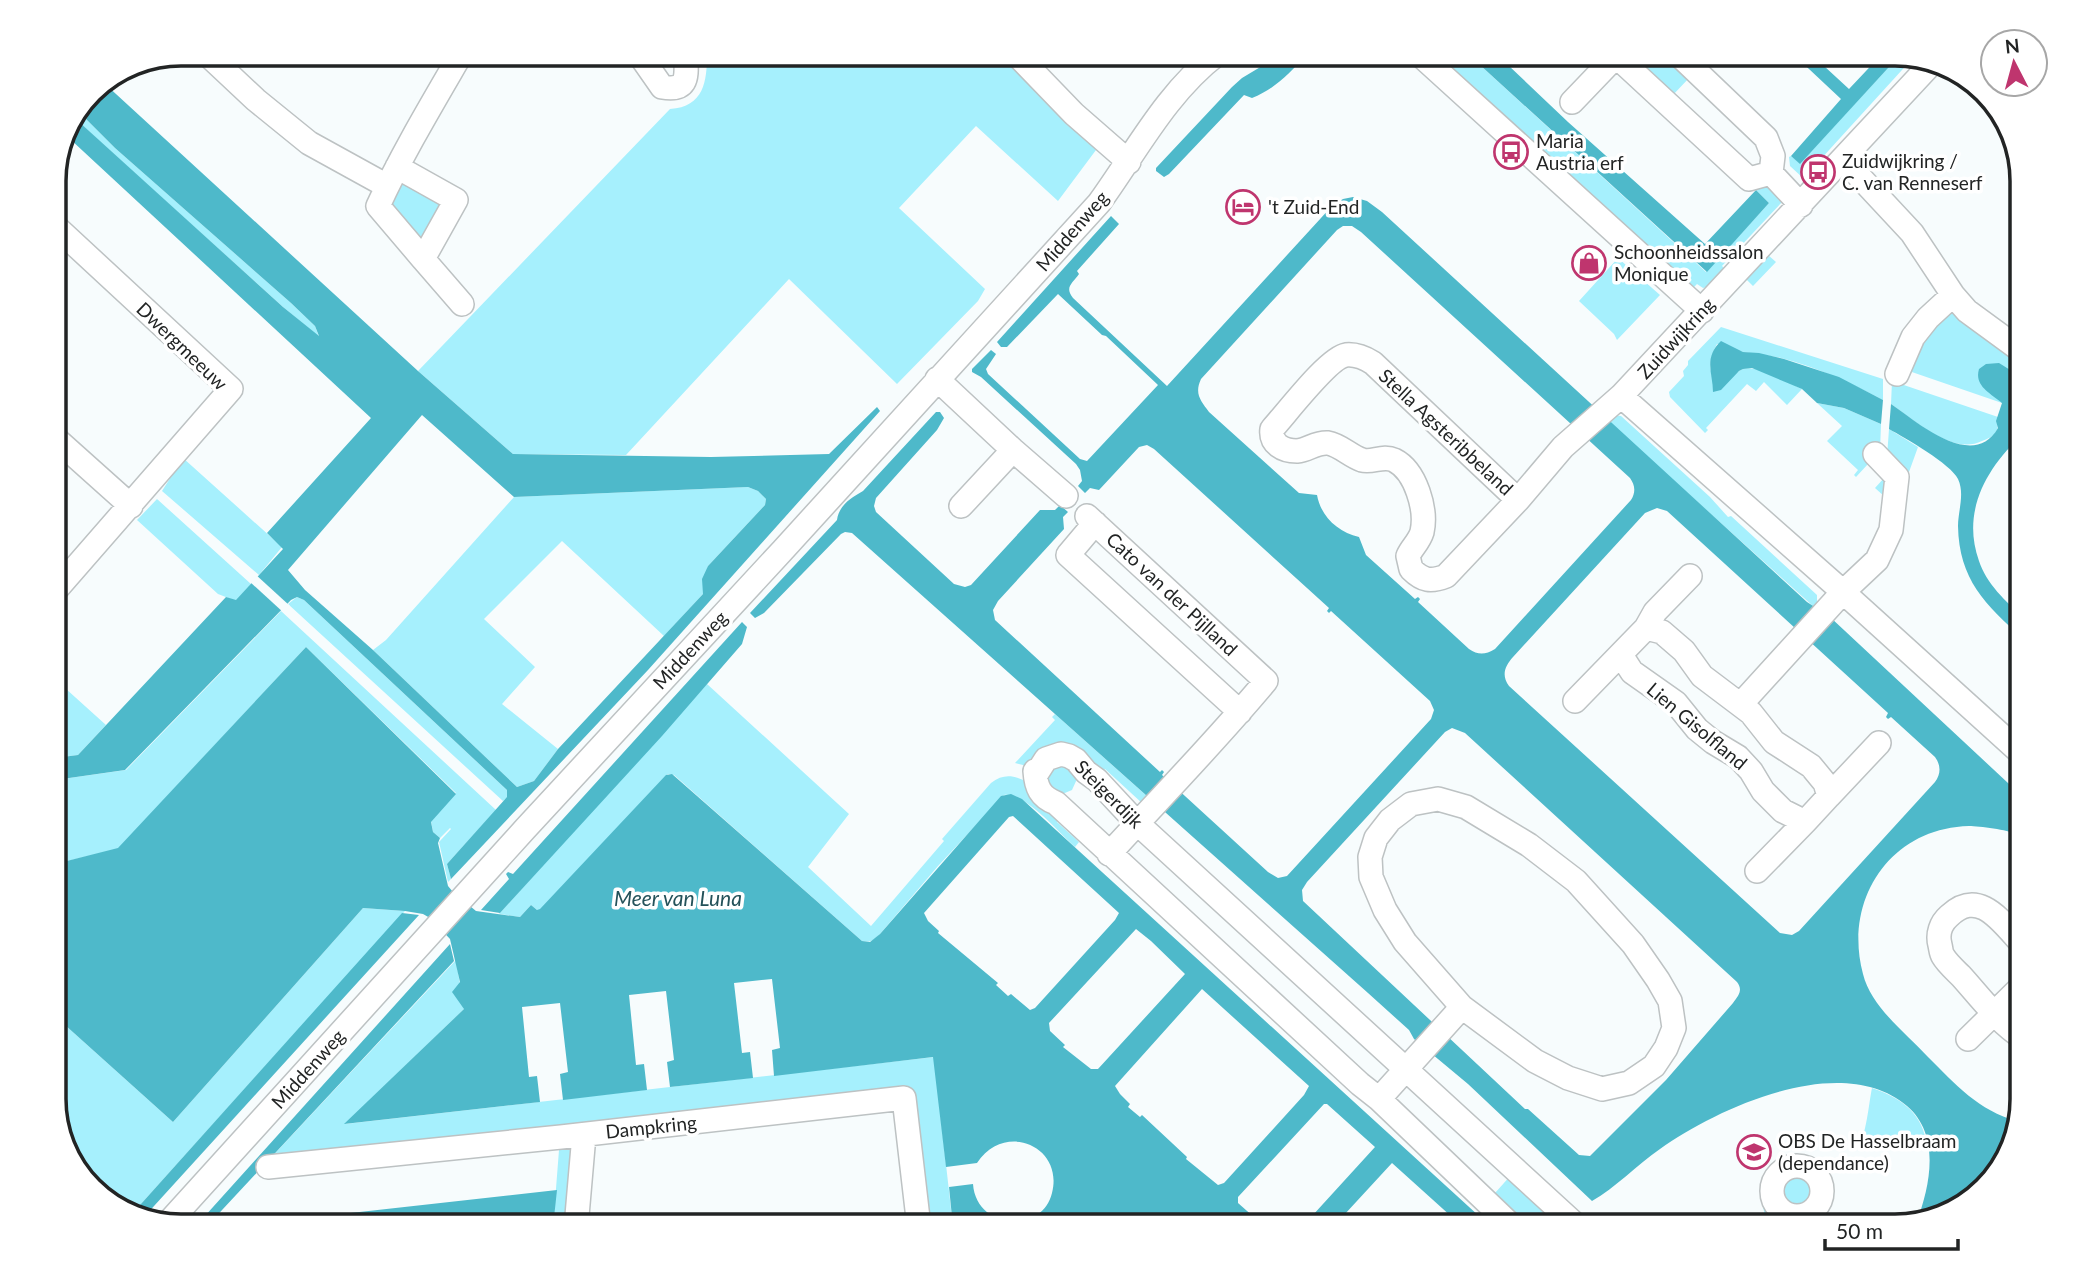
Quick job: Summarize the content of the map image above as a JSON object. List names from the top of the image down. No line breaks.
{"streets":{"street":["Middenweg","Zuidwijkring","Dwergmeeuw","Stella Agsteribbeland","Cato van der Pijlland","Lien Gisolfland","Steigerdijk","Dampkring"]},"crossings":[["Zuidwijkring","Stella Agsteribbeland"],["Cato van der Pijlland","Steigerdijk"]],"water":["Meer van Luna"],"places":{"bus stop":["Maria Austria erf","Zuidwijkring / C. van Renneserf"],"hotel":["'t Zuid-End"],"shop":["Schoonheidssalon Monique"],"school or university":["OBS De Hasselbraam (dependance)"]},"scale_bar":"50 m","north":"top"}
